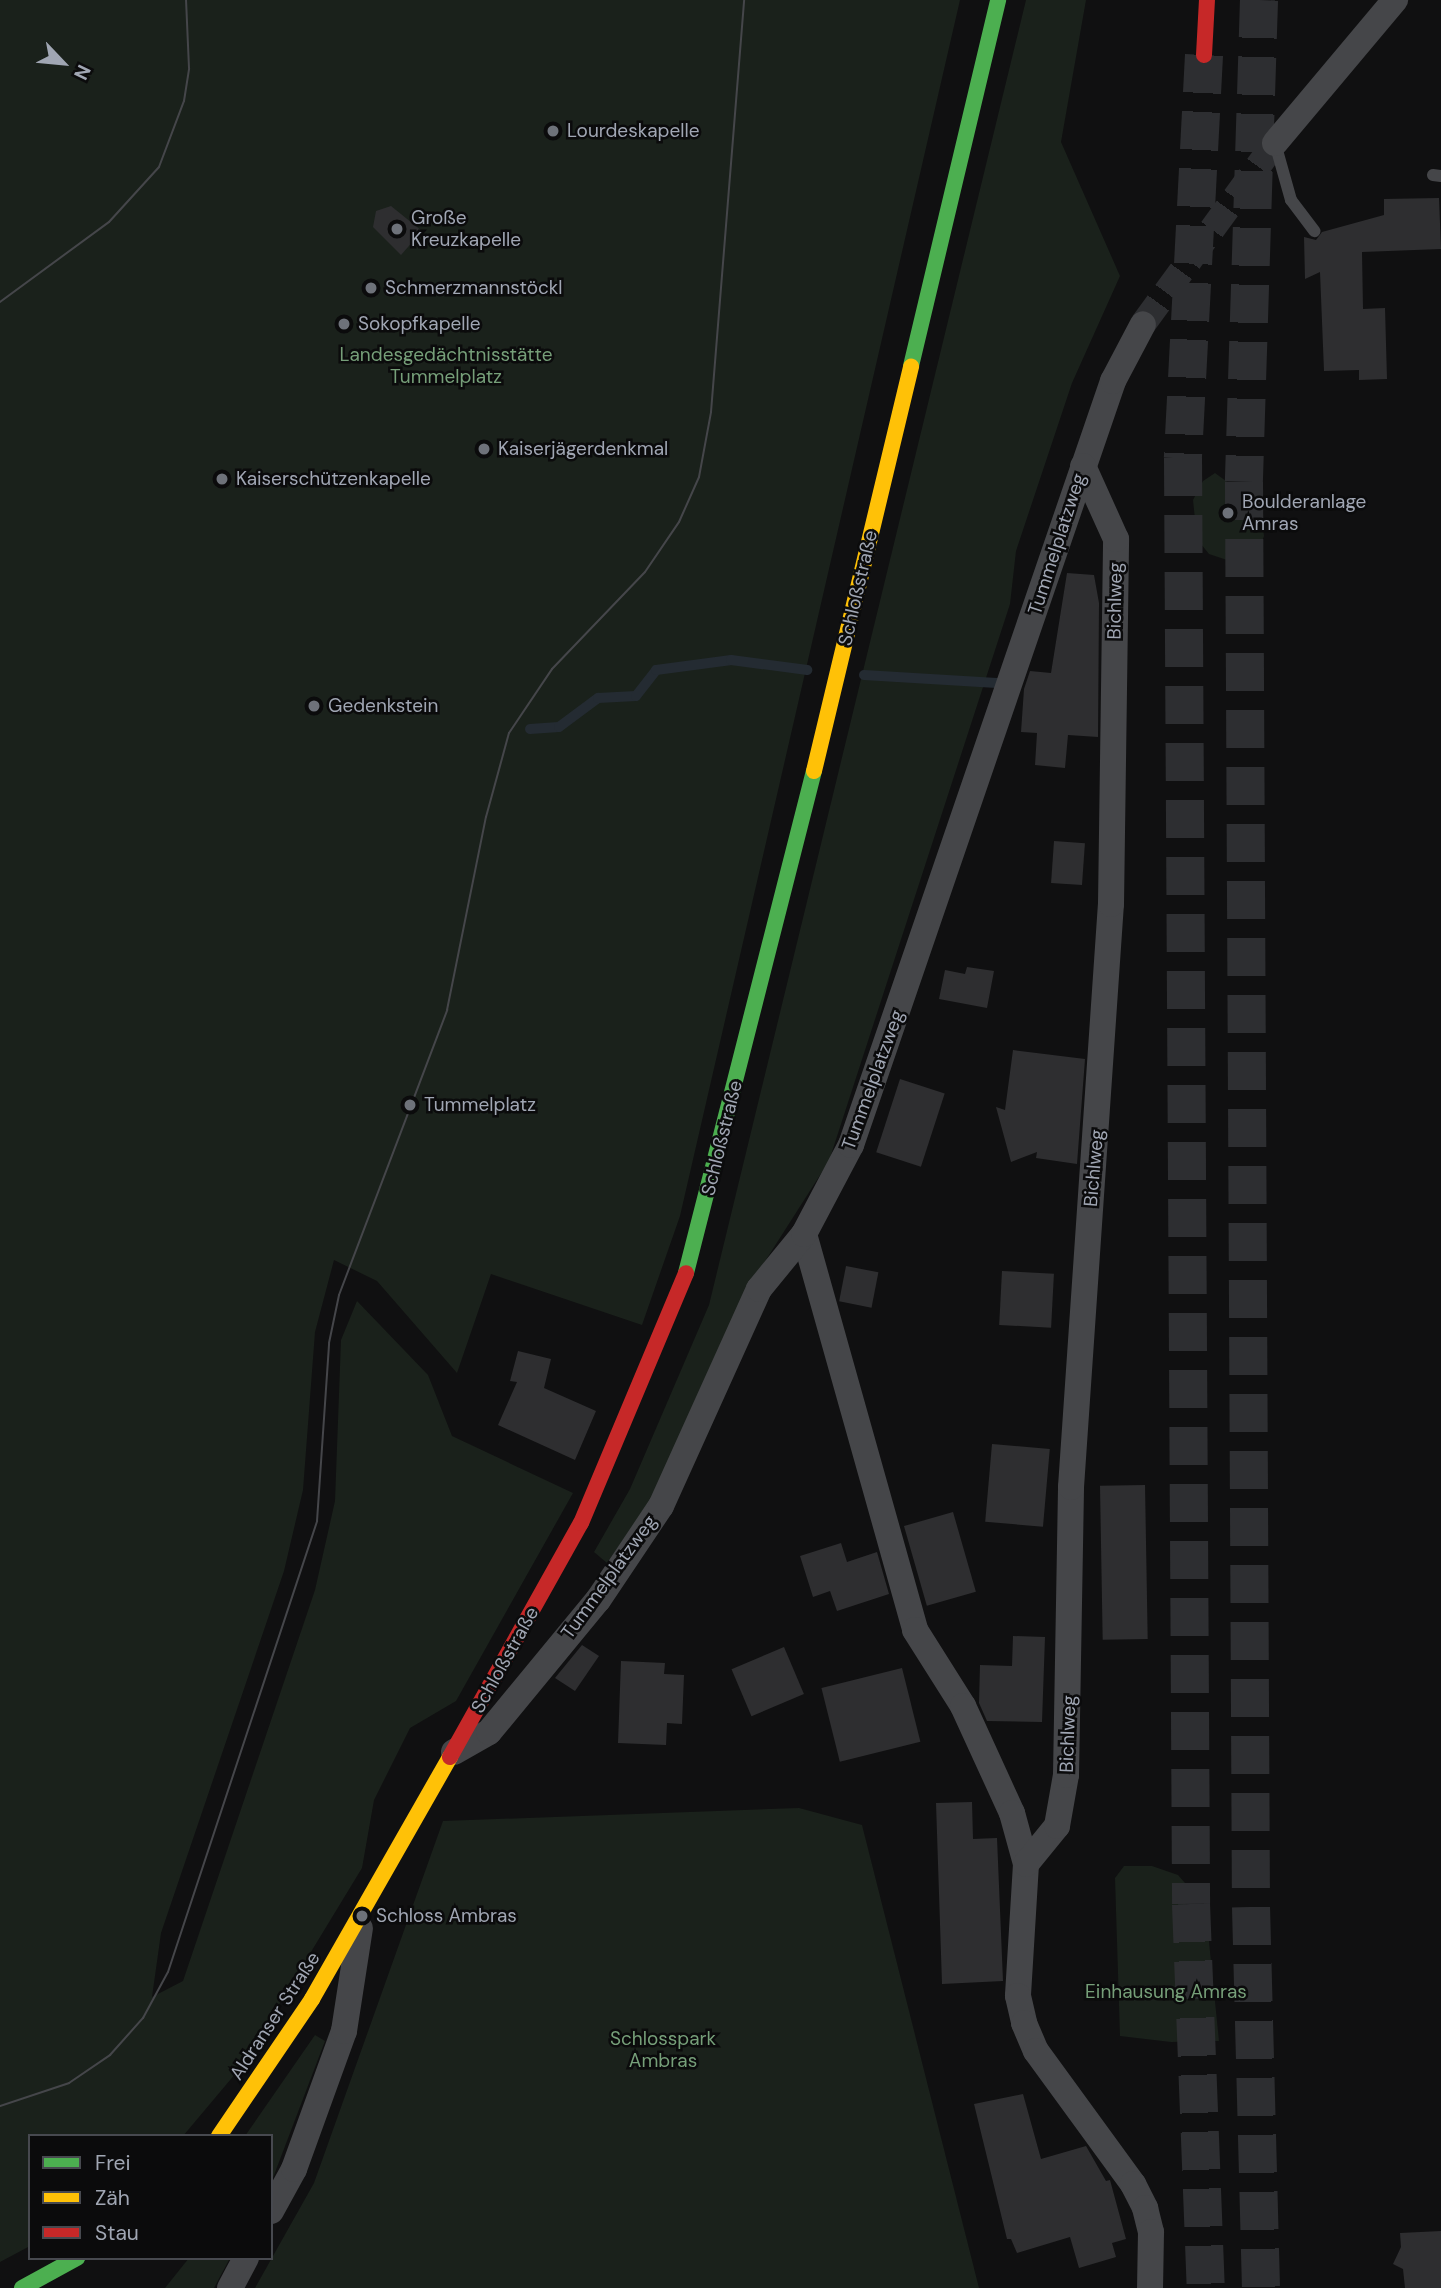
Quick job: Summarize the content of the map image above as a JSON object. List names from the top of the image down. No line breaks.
{"streets":{"main road":["Schloßstraße","Aldranser Straße"],"street":["Tummelplatzweg","Bichlweg"]},"crossings":[["Tummelplatzweg","Schloßstraße"],["Tummelplatzweg","Bichlweg"],["Schloßstraße","Aldranser Straße"]],"parks":["Landesgedächtnisstätte Tummelplatz","Einhausung Amras","Schlosspark Ambras"],"places":["Lourdeskapelle","Große Kreuzkapelle","Schmerzmannstöckl","Sokopfkapelle","Kaiserjägerdenkmal","Kaiserschützenkapelle","Boulderanlage Amras","Gedenkstein","Tummelplatz","Schloss Ambras"],"legend":["Frei","Zäh","Stau"],"north":"bottom right"}
